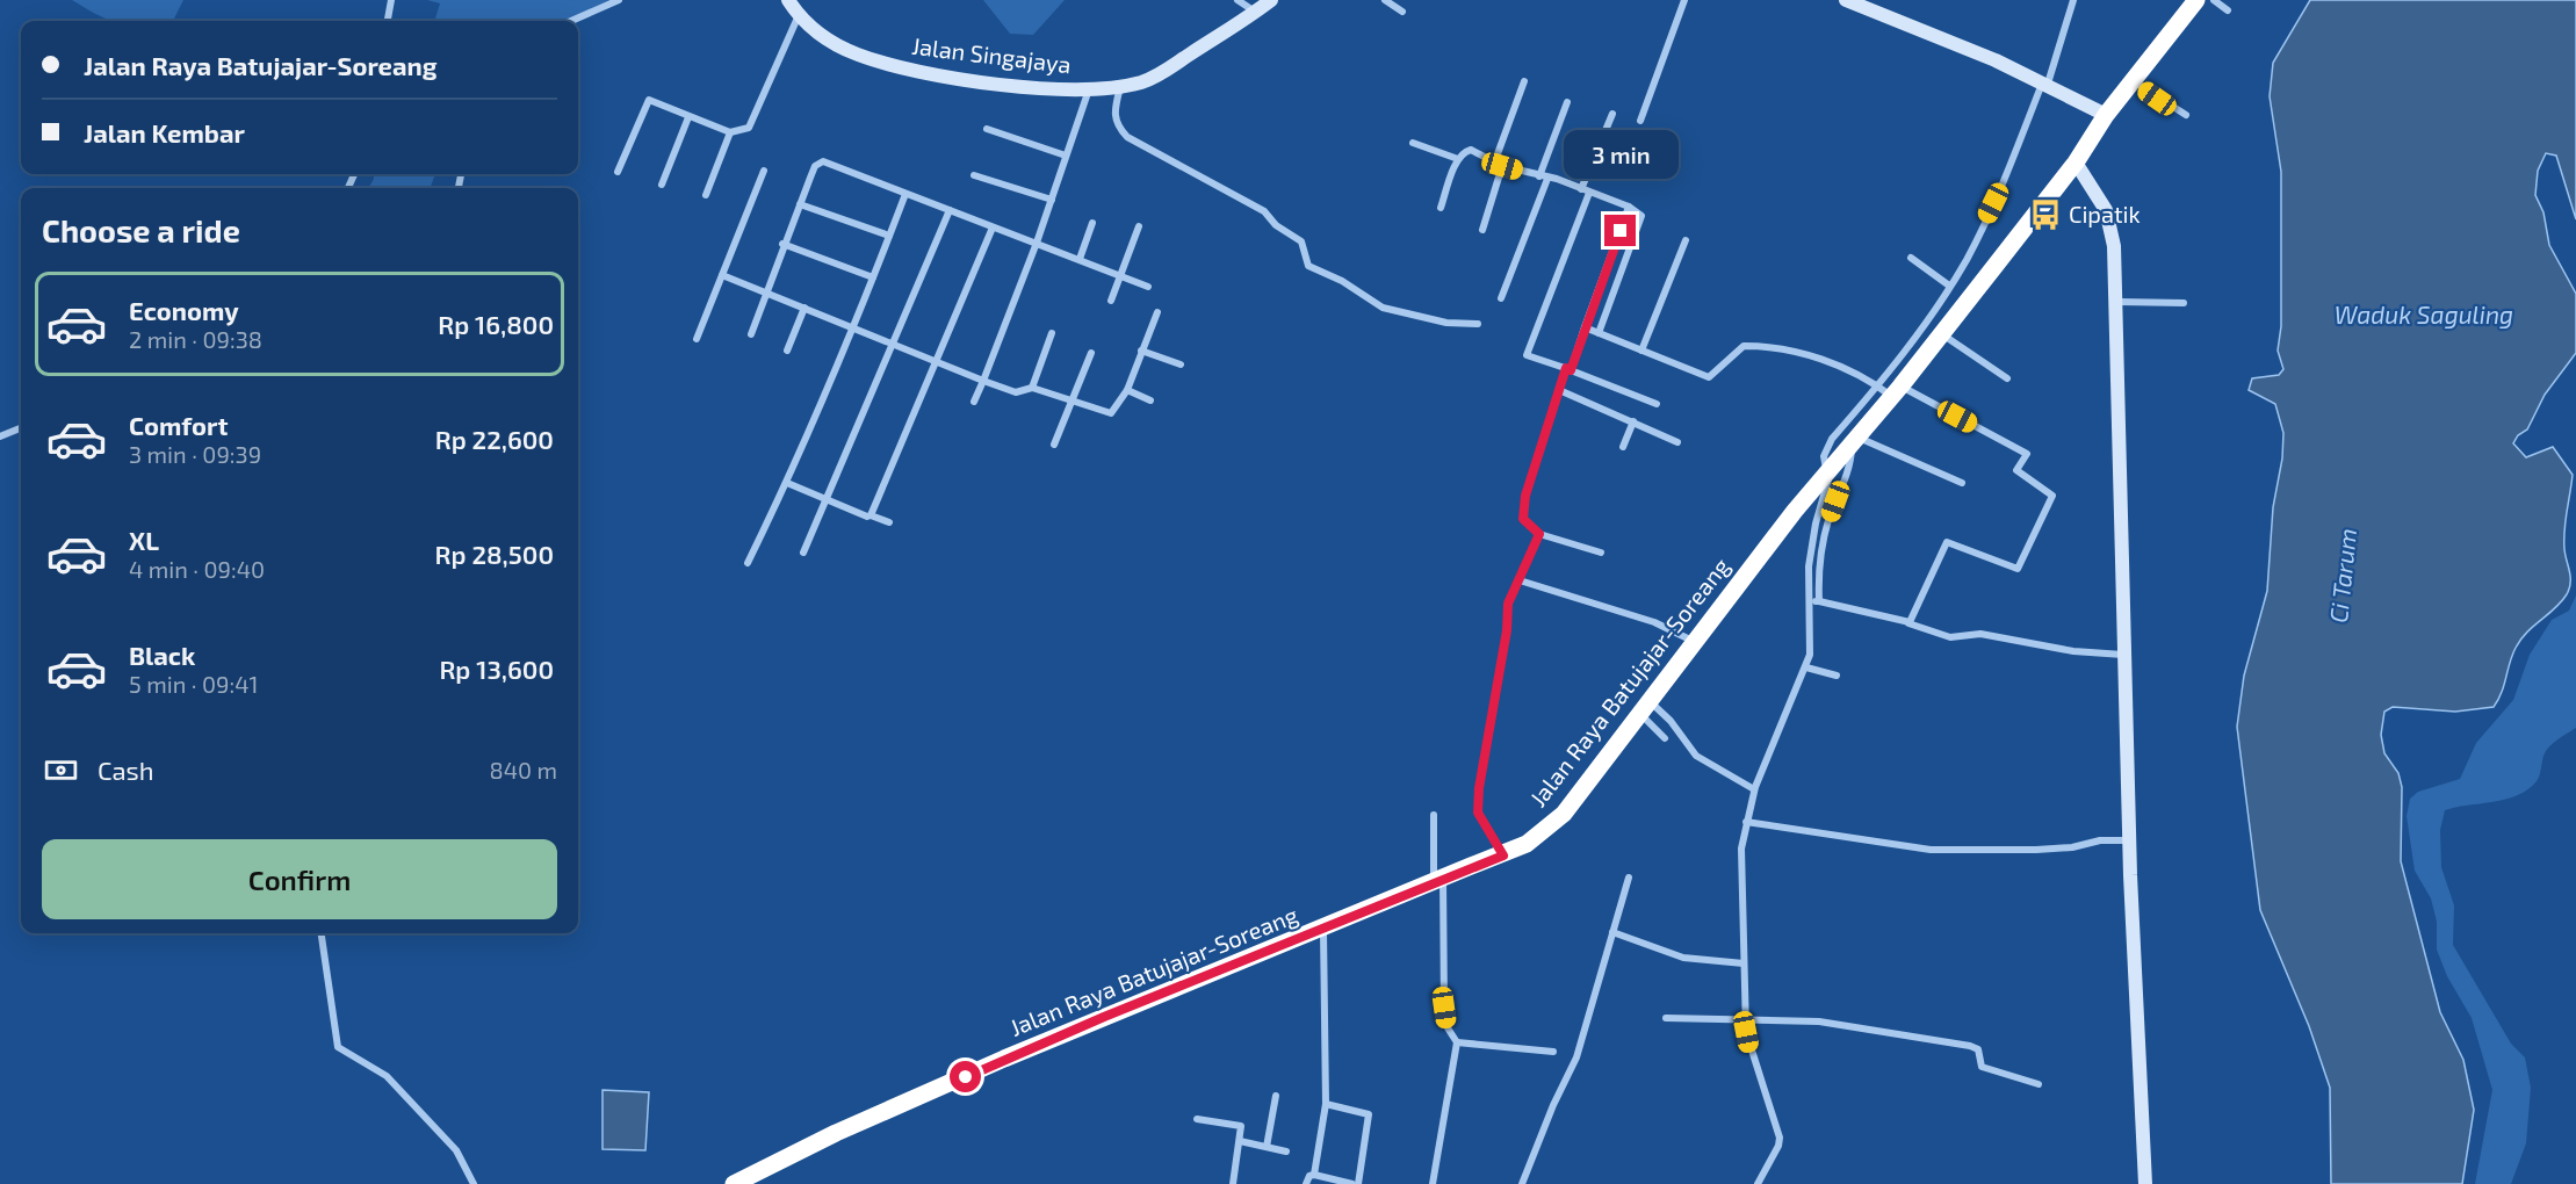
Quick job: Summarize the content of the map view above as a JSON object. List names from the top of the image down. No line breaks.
{"streets":{"highway":["Jalan Raya Batujajar-Soreang"],"street":["Jalan Singajaya"]},"water":["Waduk Saguling","Ci Tarum"],"places":{"bus stop":["Cipatik"]},"page":{"banner":["Jalan Raya Batujajar-Soreang","Jalan Kembar"],"bubble":"3 min","heading":"Choose a ride","list":[{"name":"Economy","note":"2 min · 09:38","value":"Rp 16,800"},{"name":"Comfort","note":"3 min · 09:39","value":"Rp 22,600"},{"name":"XL","note":"4 min · 09:40","value":"Rp 28,500"},{"name":"Black","note":"5 min · 09:41","value":"Rp 13,600"}],"pay":["Cash","840 m"],"buttons":"Confirm"}}
